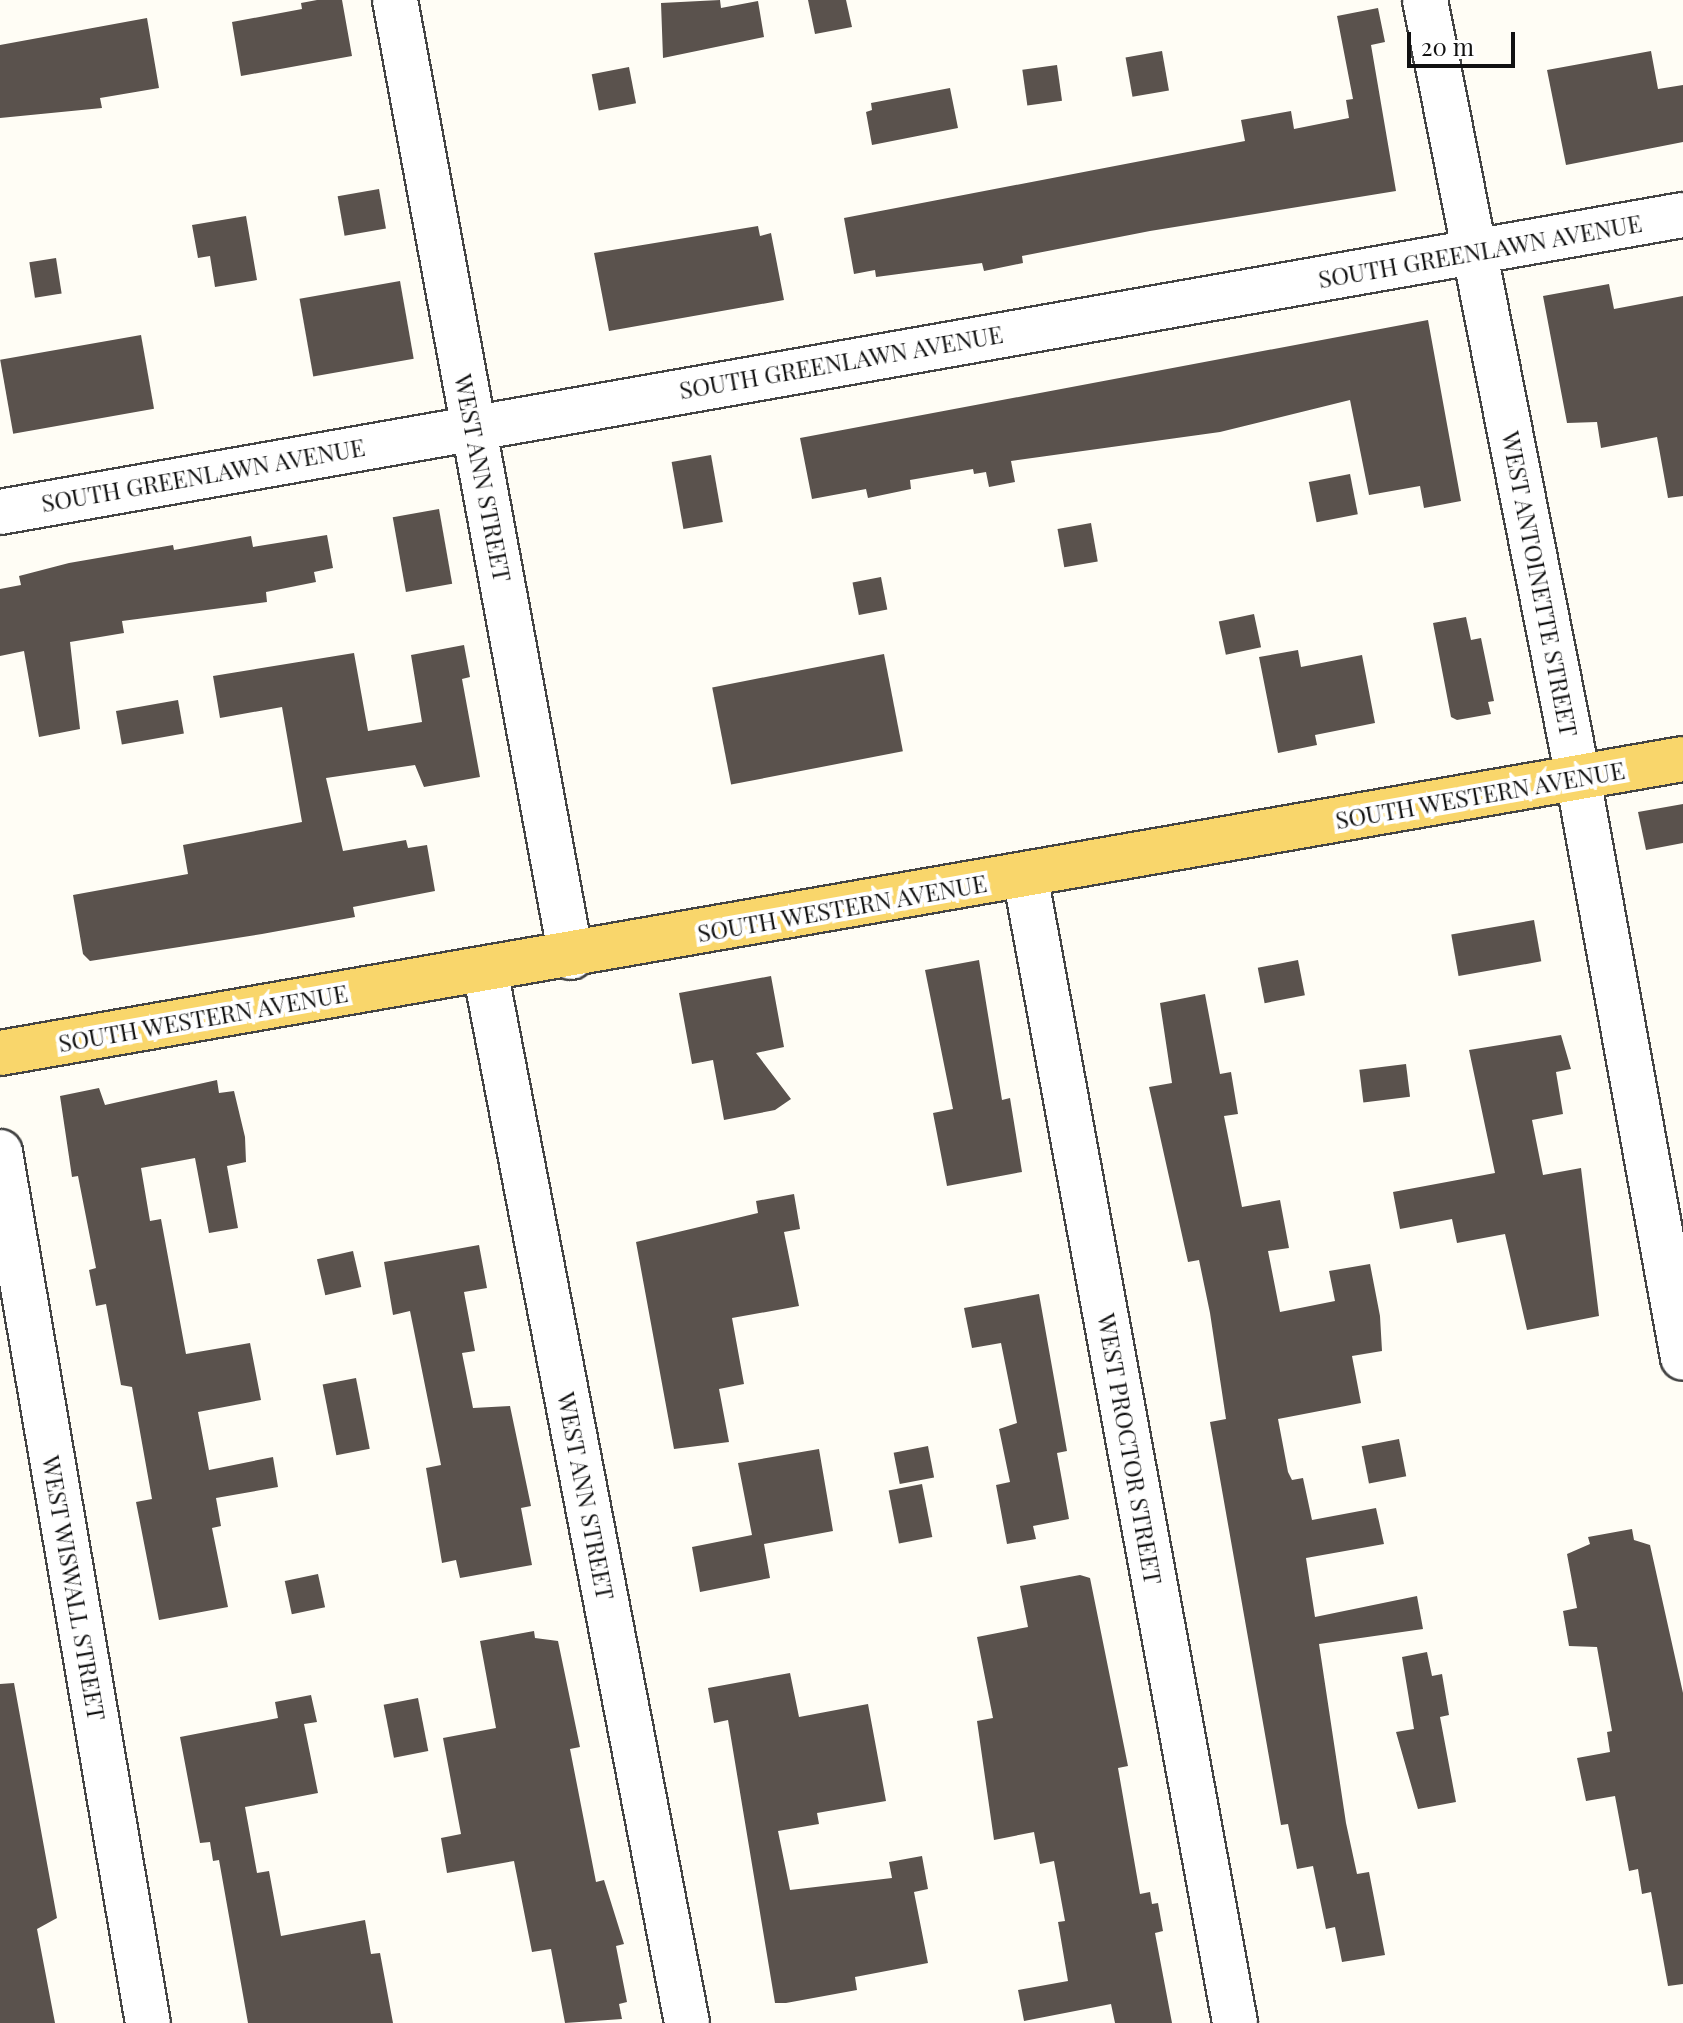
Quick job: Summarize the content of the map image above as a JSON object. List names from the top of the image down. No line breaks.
{"streets":{"main road":["SOUTH WESTERN AVENUE"],"street":["SOUTH GREENLAWN AVENUE","WEST ANN STREET","WEST ANTOINETTE STREET","WEST PROCTOR STREET","WEST WISWALL STREET"]},"crossings":[["SOUTH GREENLAWN AVENUE","WEST ANN STREET"],["SOUTH GREENLAWN AVENUE","WEST ANTOINETTE STREET"],["WEST ANN STREET","SOUTH WESTERN AVENUE"],["WEST ANTOINETTE STREET","SOUTH WESTERN AVENUE"],["SOUTH WESTERN AVENUE","WEST PROCTOR STREET"]],"scale_bar":"20 m"}
